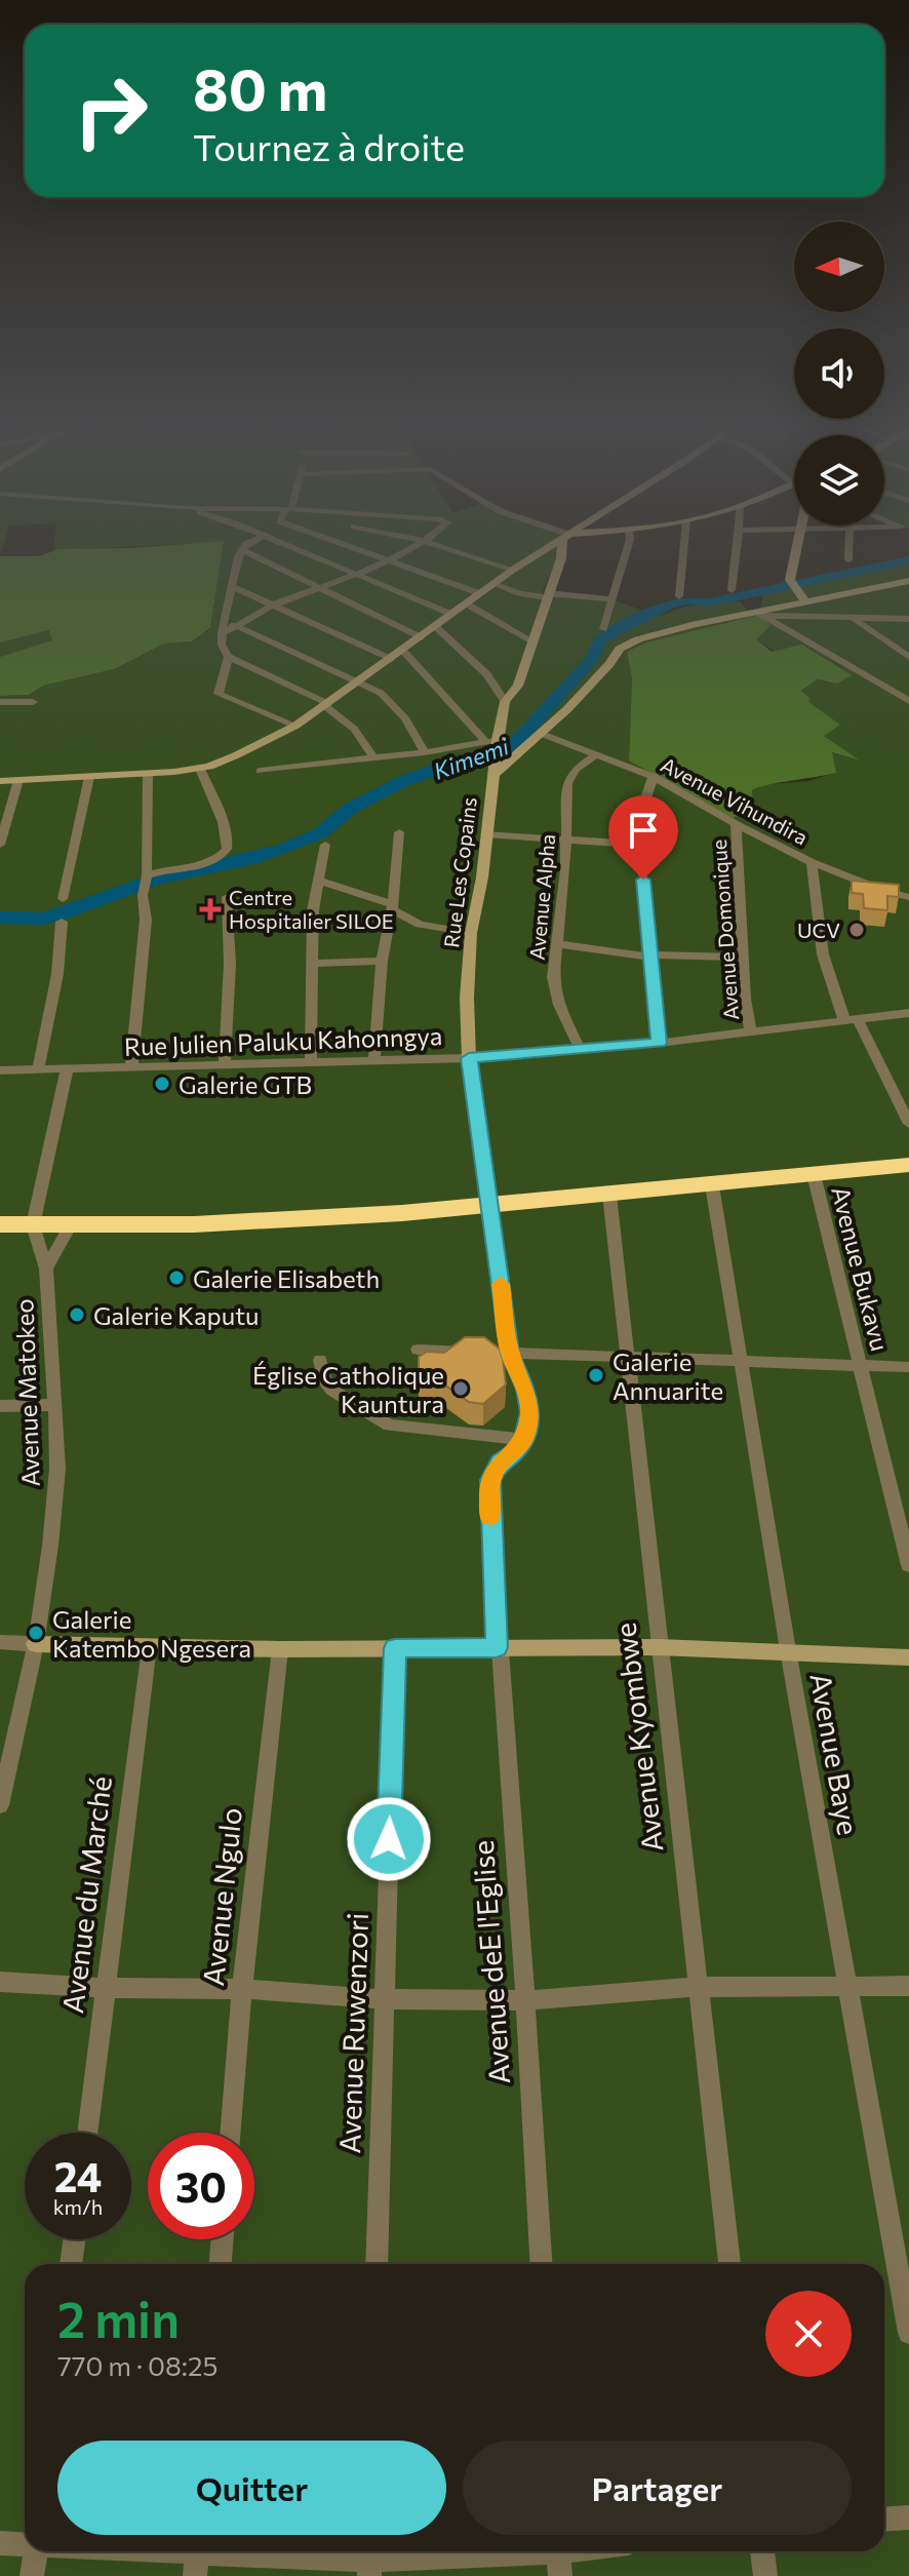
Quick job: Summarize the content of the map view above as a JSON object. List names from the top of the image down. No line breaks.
{"streets":{"street":["Avenue Vihundira","Rue Les Copains","Avenue Alpha","Avenue Domonique","Rue Julien Paluku Kahonngya","Avenue Bukavu","Avenue Matokeo","Avenue Kyombwe","Avenue Baye","Avenue du Marché","Avenue Ngulo","Avenue deE l'Eglise","Avenue Ruwenzori"]},"crossings":[["Avenue Vihundira","Rue Les Copains"],["Avenue Vihundira","Avenue Alpha"],["Avenue Vihundira","Avenue Domonique"],["Rue Les Copains","Rue Julien Paluku Kahonngya"],["Avenue Alpha","Rue Julien Paluku Kahonngya"],["Avenue Domonique","Rue Julien Paluku Kahonngya"]],"water":["Kimemi"],"places":{"health":["Centre Hospitalier SILOE"],"other":["UCV","Galerie GTB","Galerie Elisabeth","Galerie Kaputu","Galerie Annuarite","Église Catholique Kauntura","Galerie Katembo Ngesera"]},"north":"left","page":{"turn":["80 m","Tournez à droite"],"speed":"24 km/h","limit":"30","heading":["2 min","770 m · 08:25"],"buttons":["Quitter","Partager"]}}
